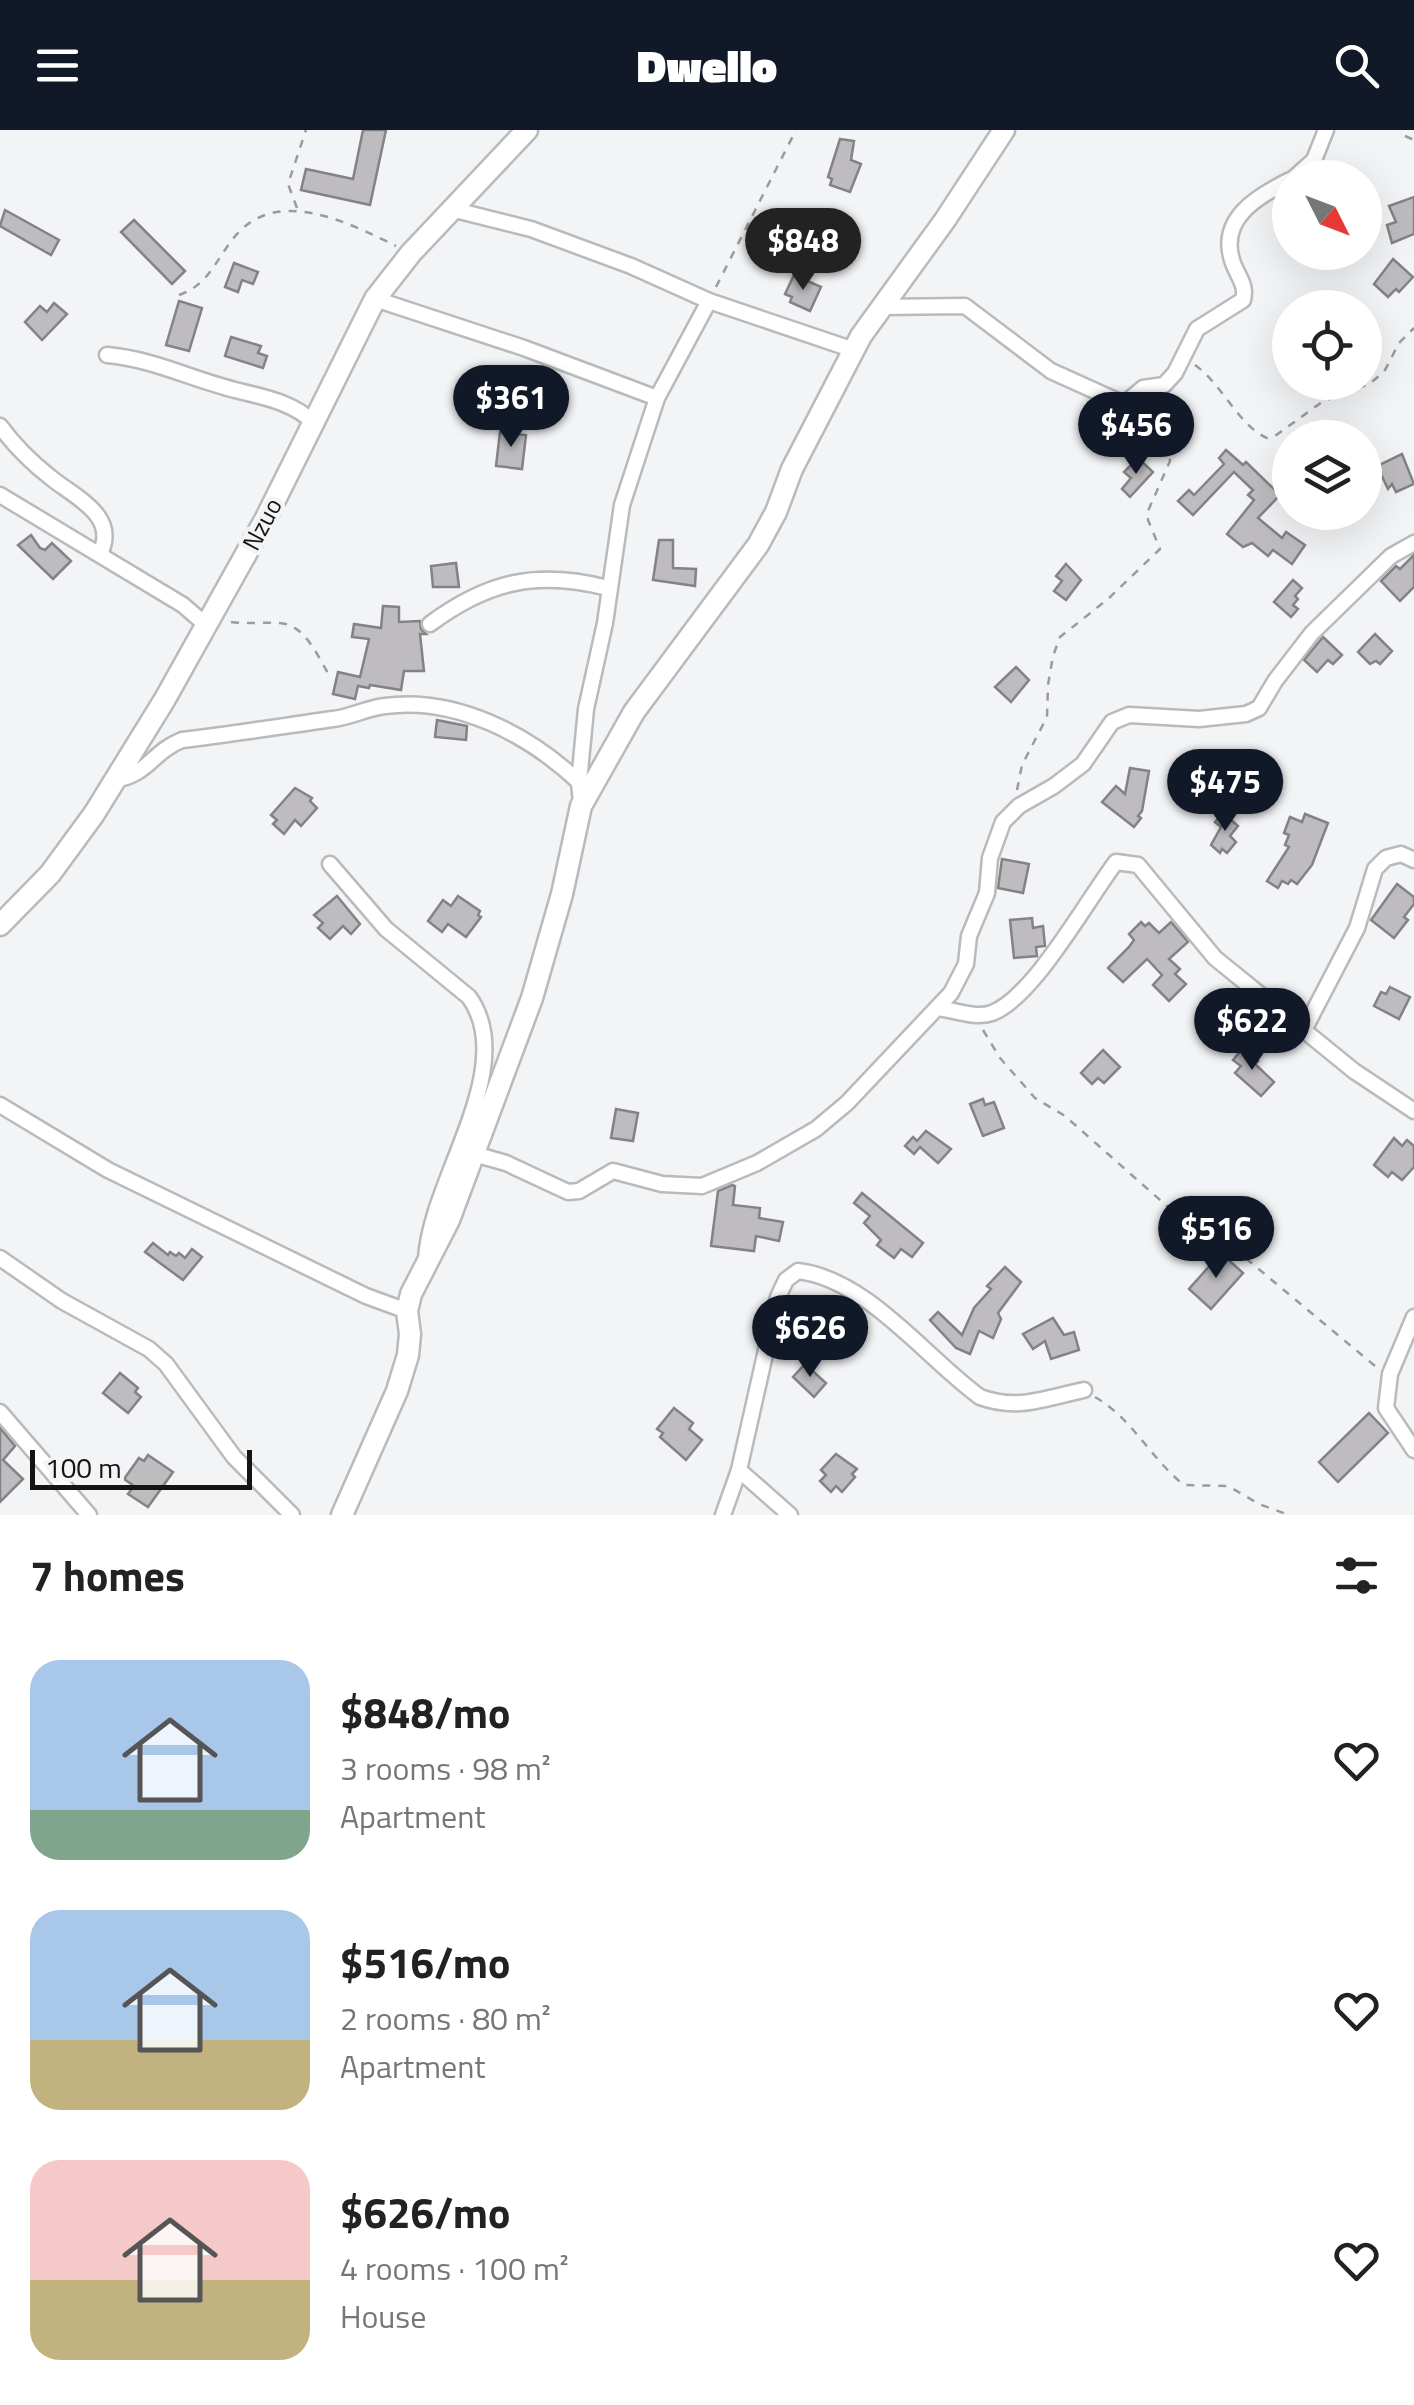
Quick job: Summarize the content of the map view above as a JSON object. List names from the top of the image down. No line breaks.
{"streets":{"street":["Nzuo"]},"scale_bar":"100 m","north":"bottom right","page":{"header":"Dwello","price":["$848","$361","$456","$475","$622","$516","$626"],"scale":"100 m","heading":"7 homes","list":[{"name":"$848/mo","note":"3 rooms · 98 m² · Apartment"},{"name":"$516/mo","note":"2 rooms · 80 m² · Apartment"},{"name":"$626/mo","note":"4 rooms · 100 m² · House"}]}}
